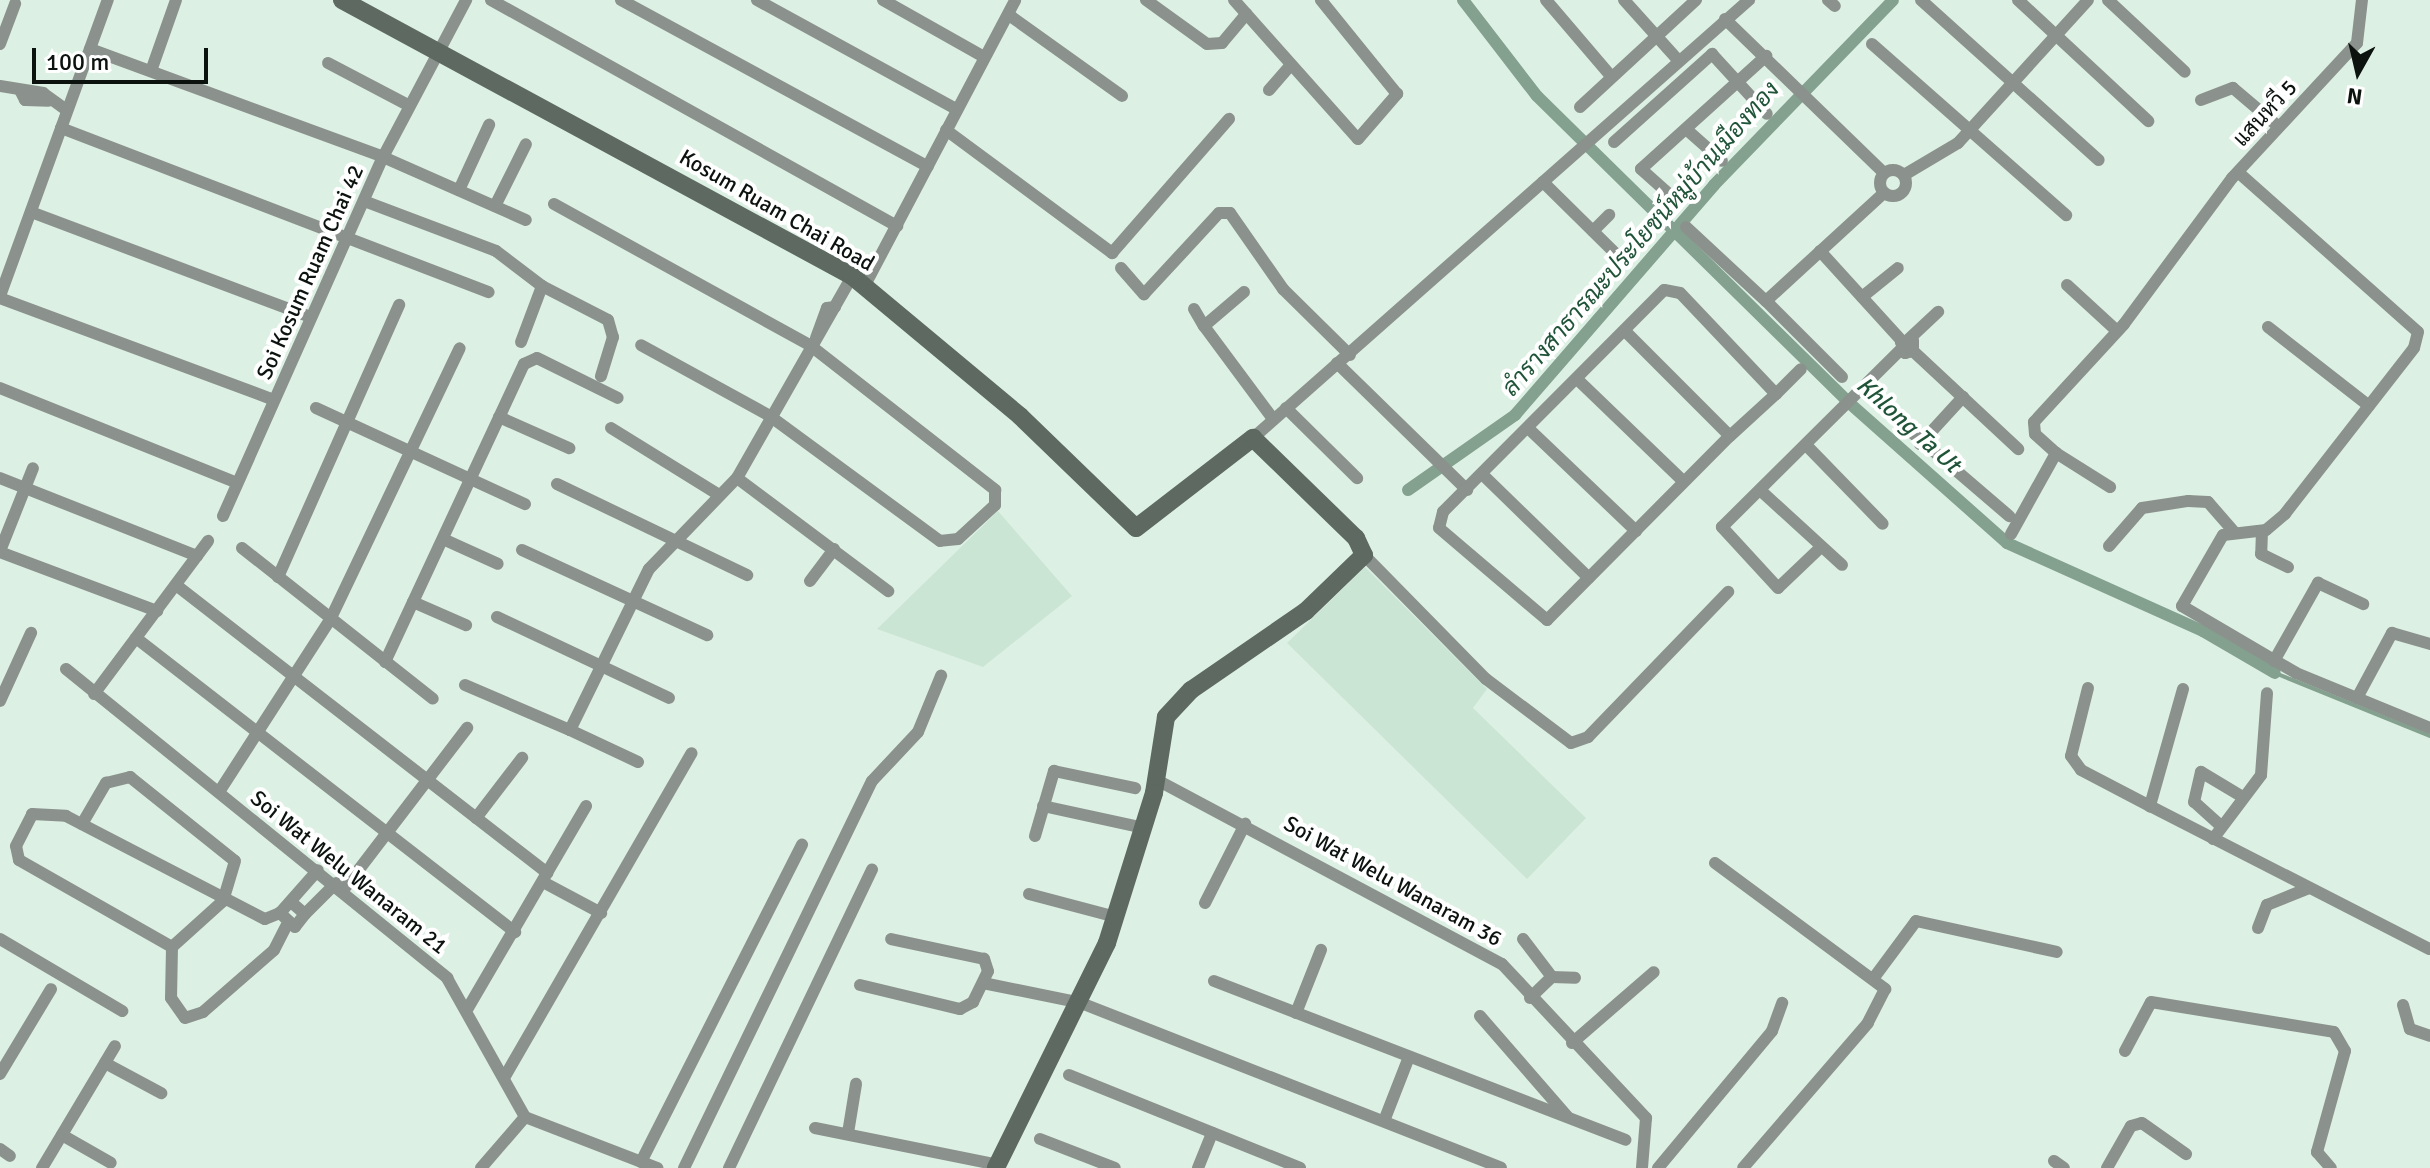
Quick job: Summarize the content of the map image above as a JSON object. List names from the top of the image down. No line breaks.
{"streets":{"street":["แสนหวี 5","Kosum Ruam Chai Road","Soi Kosum Ruam Chai 42","Soi Wat Welu Wanaram 21","Soi Wat Welu Wanaram 36"]},"crossings":[["Kosum Ruam Chai Road","Soi Kosum Ruam Chai 42"]],"water":["ลำรางสาธารณะประโยชน์หมู่บ้านเมืองทอง","Khlong Ta Ut"],"scale_bar":"100 m","north":"bottom"}
